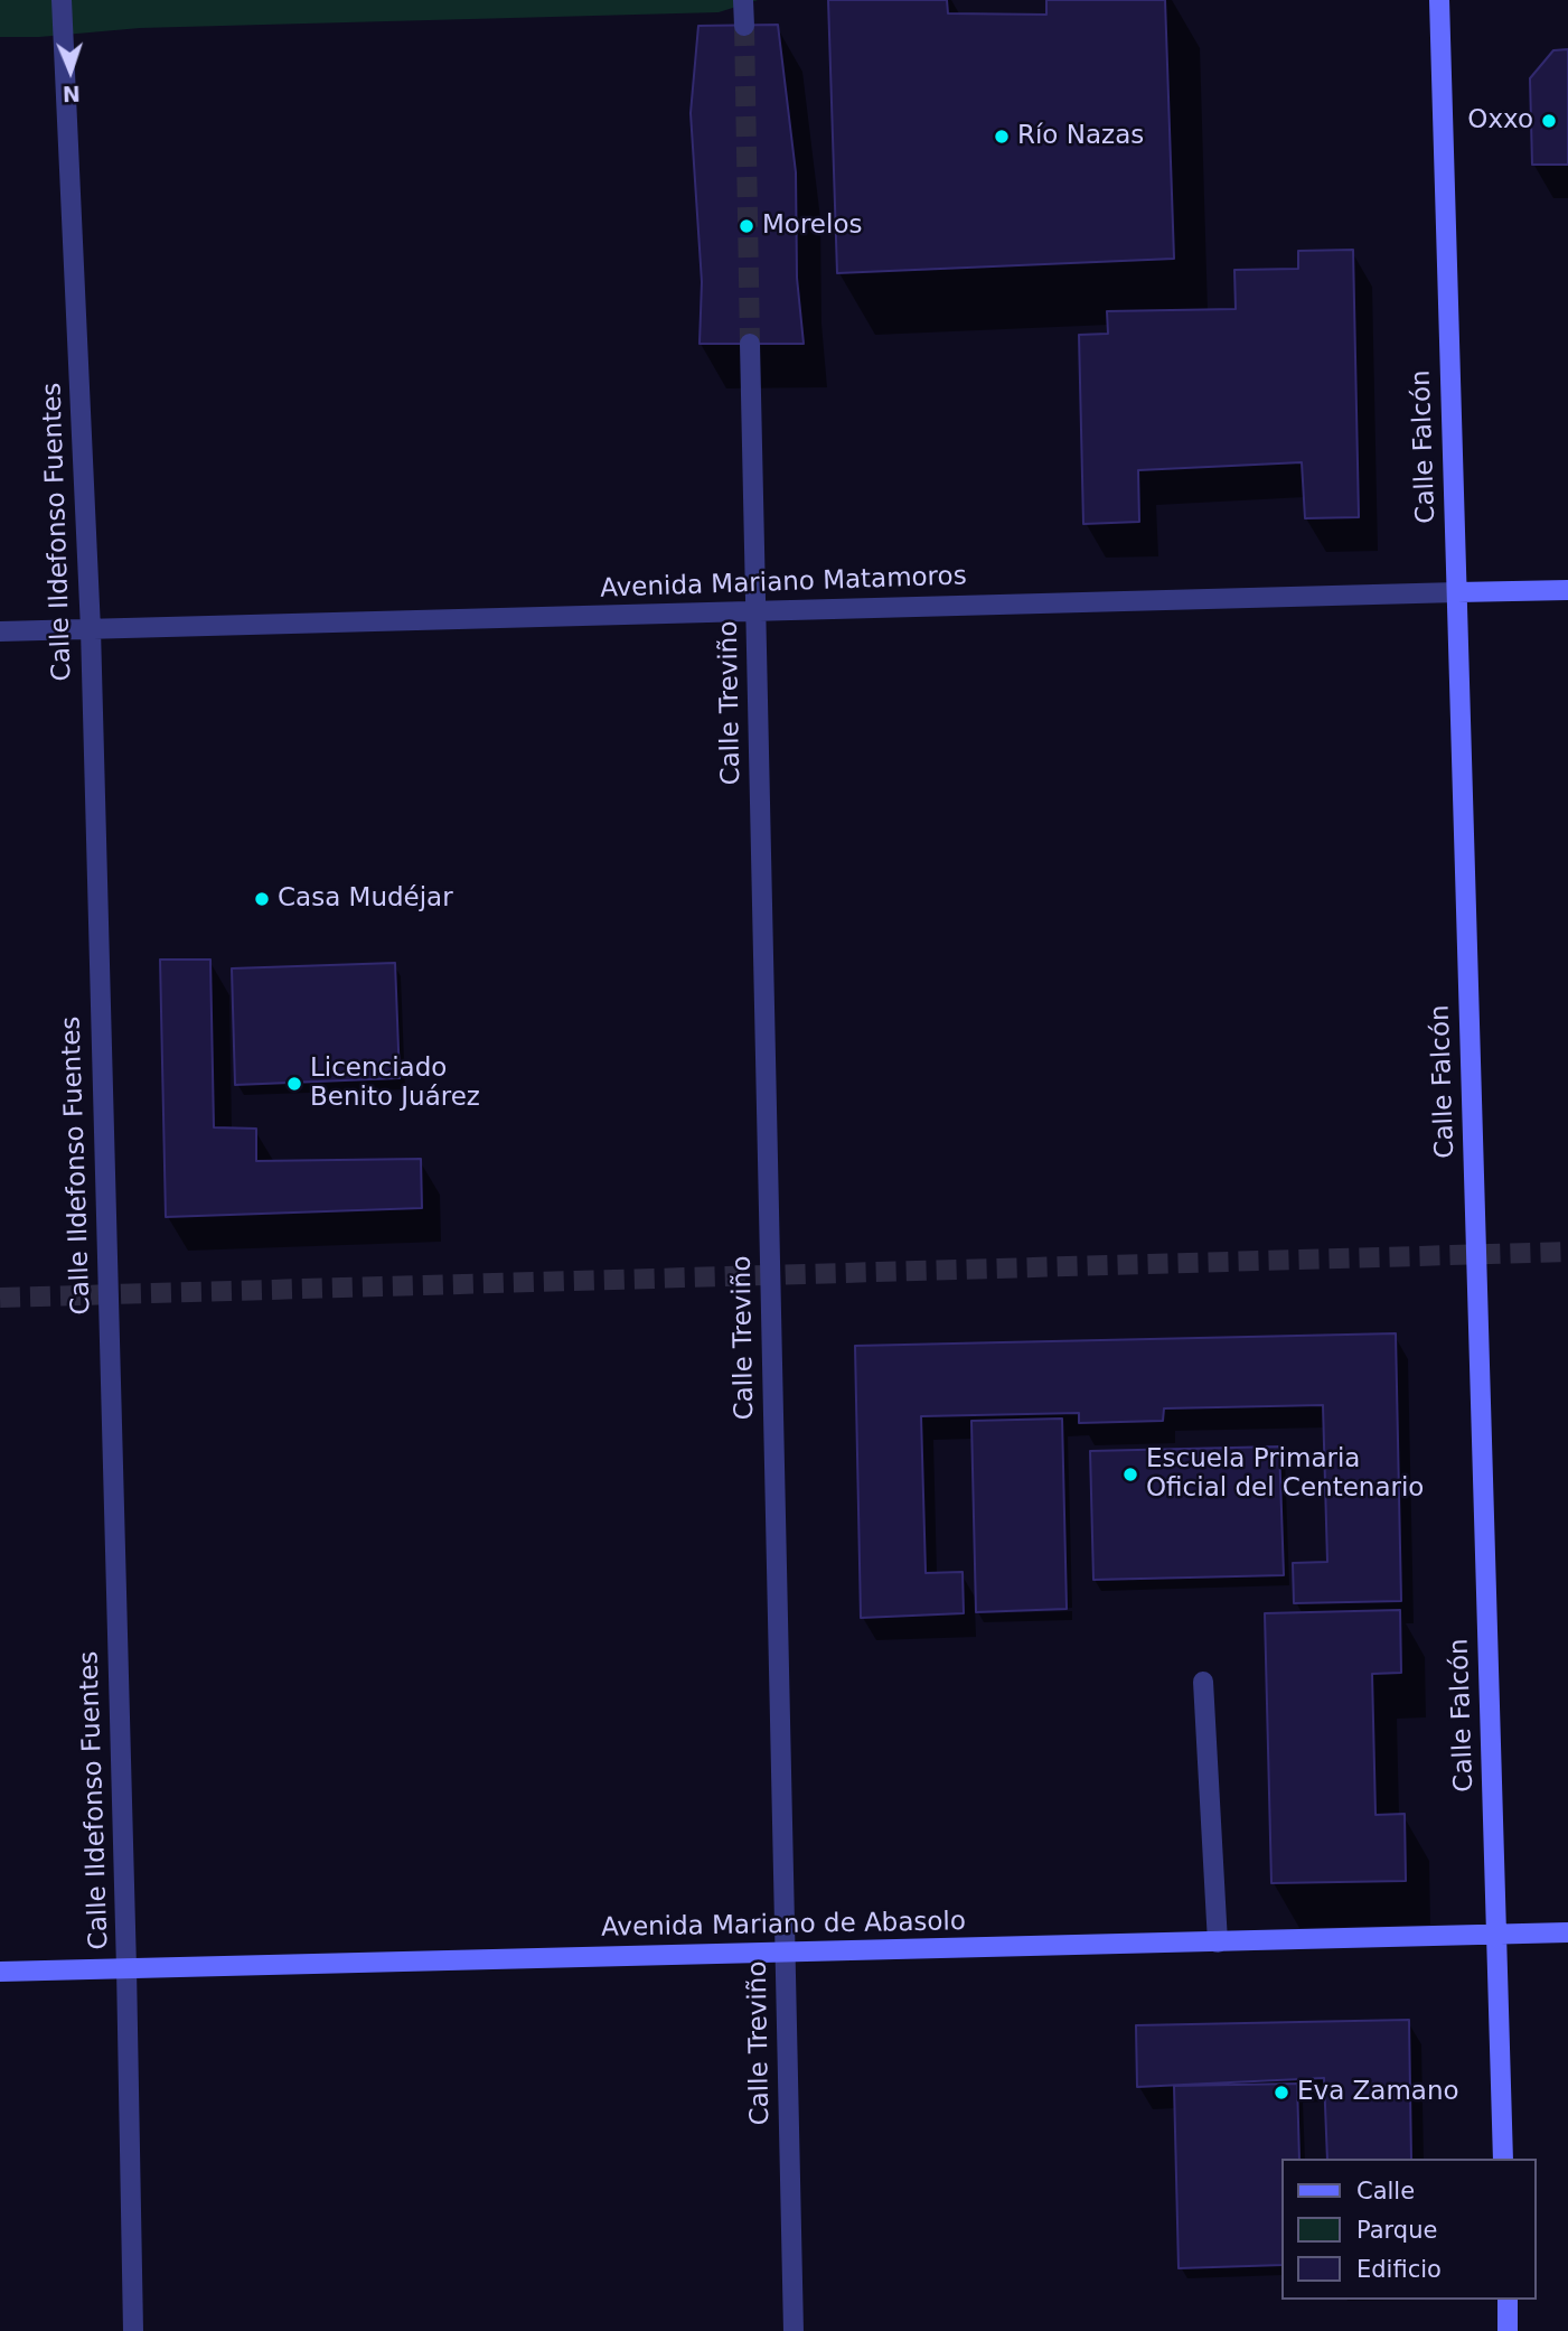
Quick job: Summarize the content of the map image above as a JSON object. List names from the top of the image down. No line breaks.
{"streets":{"street":["Calle Falcón","Calle Ildefonso Fuentes","Avenida Mariano Matamoros","Calle Treviño","Avenida Mariano de Abasolo"]},"crossings":[["Calle Falcón","Avenida Mariano Matamoros"],["Calle Falcón","Avenida Mariano de Abasolo"],["Calle Ildefonso Fuentes","Avenida Mariano Matamoros"],["Calle Ildefonso Fuentes","Avenida Mariano de Abasolo"],["Avenida Mariano Matamoros","Calle Treviño"],["Calle Treviño","Avenida Mariano de Abasolo"]],"places":["Oxxo","Río Nazas","Morelos","Casa Mudéjar","Licenciado Benito Juárez","Escuela Primaria Oficial del Centenario","Eva Zamano"],"legend":["Calle","Parque","Edificio"],"north":"bottom"}
